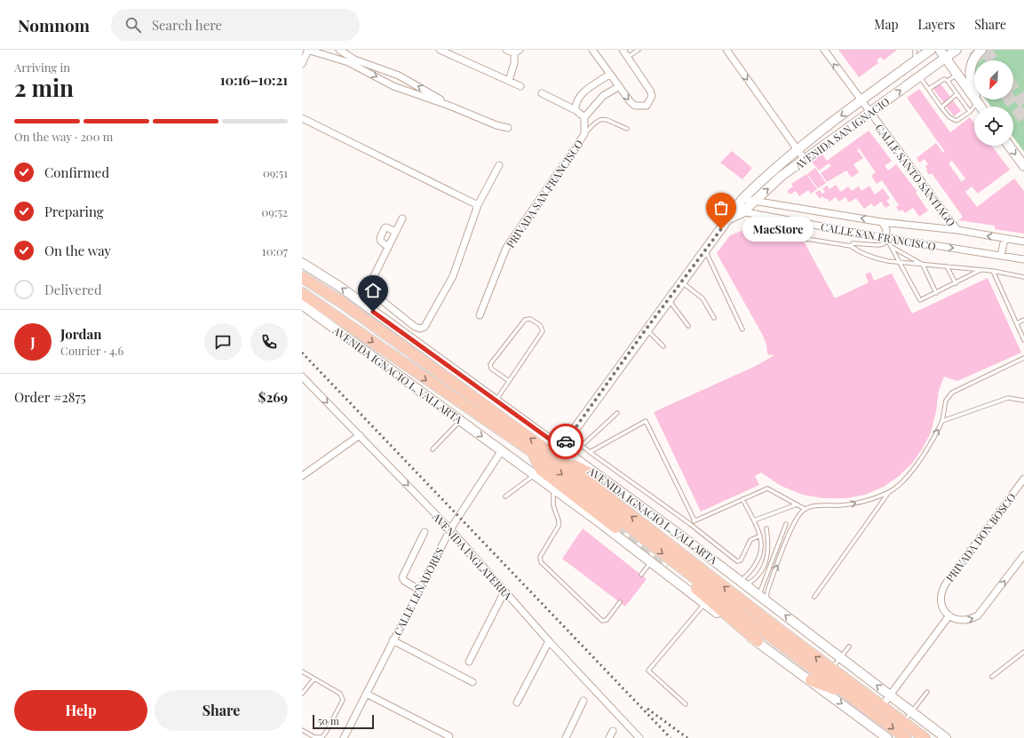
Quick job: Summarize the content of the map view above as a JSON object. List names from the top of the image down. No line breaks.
{"streets":{"main road":["AVENIDA SAN IGNACIO","AVENIDA IGNACIO L. VALLARTA"],"street":["CALLE SANTO SANTIAGO","PRIVADA SAN FRANCISCO","CALLE SAN FRANCISCO","PRIVADA DON BOSCO","AVENIDA INGLATERRA","CALLE LEÑADORES"]},"crossings":[["AVENIDA SAN IGNACIO","CALLE SANTO SANTIAGO"],["AVENIDA SAN IGNACIO","CALLE SAN FRANCISCO"],["AVENIDA SAN IGNACIO","AVENIDA IGNACIO L. VALLARTA"],["CALLE SANTO SANTIAGO","CALLE SAN FRANCISCO"],["AVENIDA IGNACIO L. VALLARTA","CALLE LEÑADORES"],["AVENIDA INGLATERRA","CALLE LEÑADORES"]],"one_way":["AVENIDA INGLATERRA"],"places":["MacStore"],"scale_bar":"50 m","north":"bottom left","page":{"header":"Nomnom","search":"Search here","nav":["Map","Layers","Share"],"heading":["2 min","Arriving in","10:16–10:21"],"panel":["Jordan","Courier · 4.6","Order #2875","$269"],"bar":"On the way · 200 m","list":[["Confirmed","09:51"],["Preparing","09:52"],["On the way","10:07"],"Delivered"],"bubble":"MacStore","round":"J","buttons":["Help","Share"],"scale":"50 m"}}
